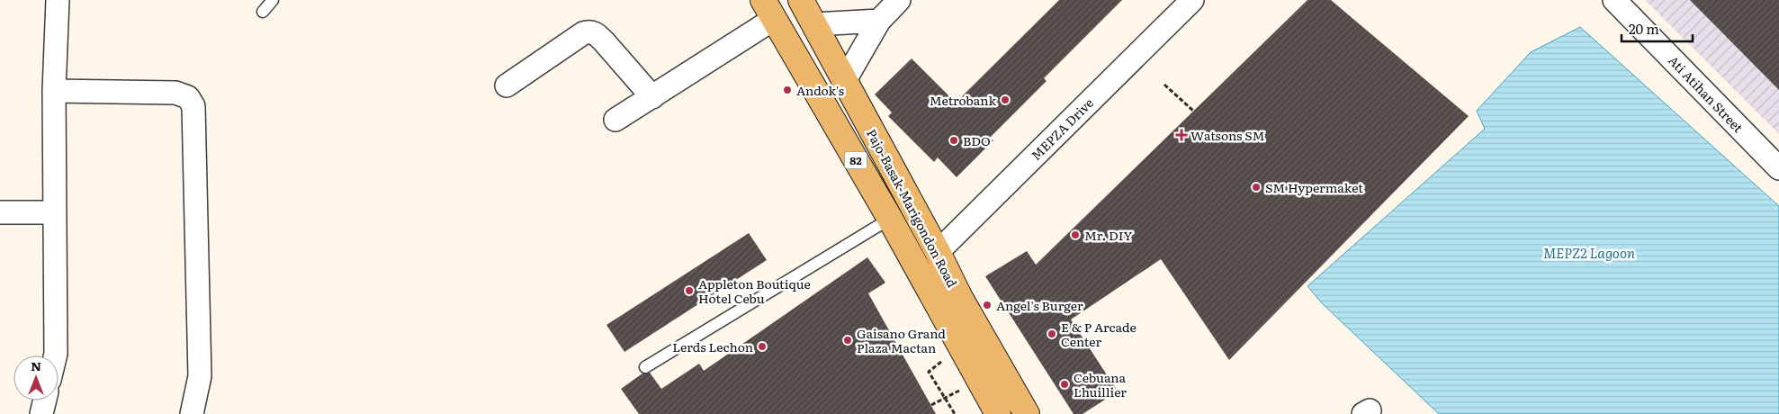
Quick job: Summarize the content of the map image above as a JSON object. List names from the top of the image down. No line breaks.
{"streets":{"main road":["82","Pajo-Basak-Marigondon Road"],"street":["Ati Atihan Street","MEPZA Drive"]},"crossings":[["MEPZA Drive","Pajo-Basak-Marigondon Road"]],"water":["MEPZ2 Lagoon"],"places":{"other":["Andok's","Metrobank","BDO","SM Hypermaket","Mr. DIY","Appleton Boutique Hotel Cebu","Angel's Burger","E & P Arcade Center","Gaisano Grand Plaza Mactan","Lerds Lechon","Cebuana Lhuillier"],"health":["Watsons SM"]},"scale_bar":"20 m","north":"top"}
